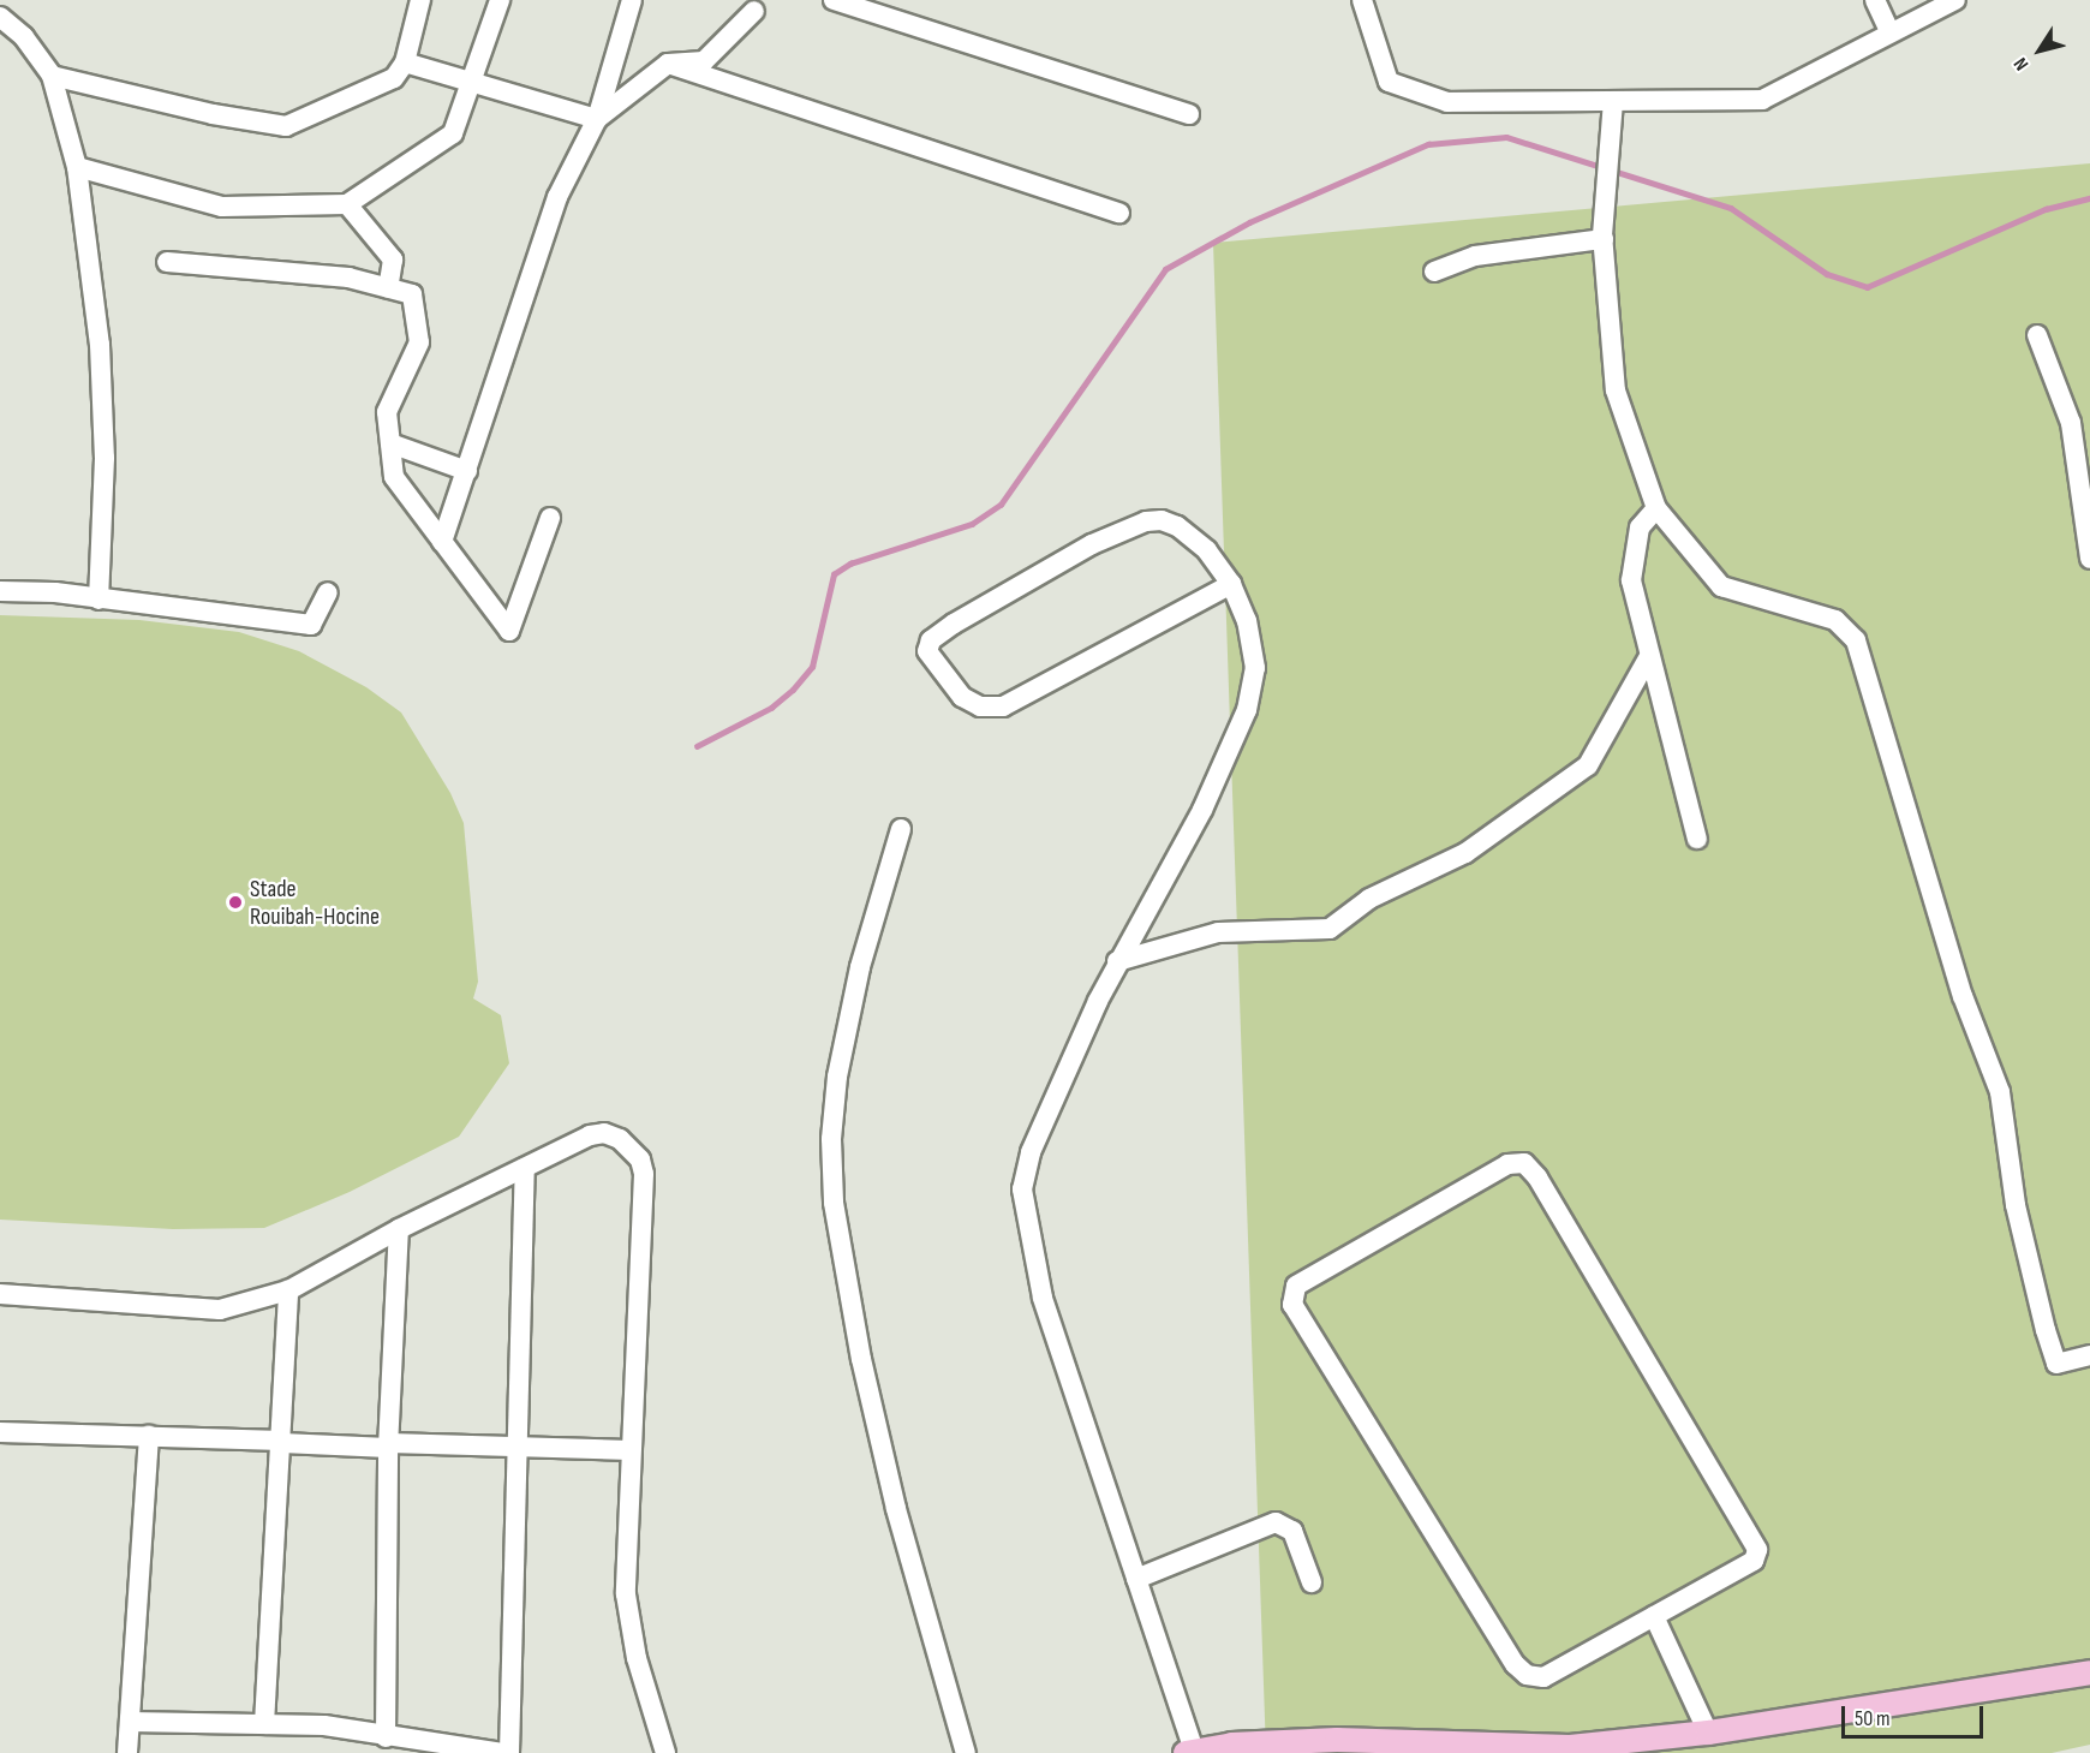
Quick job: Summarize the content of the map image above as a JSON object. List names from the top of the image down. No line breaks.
{"places":["Stade Rouibah-Hocine"],"scale_bar":"50 m","north":"bottom left"}
